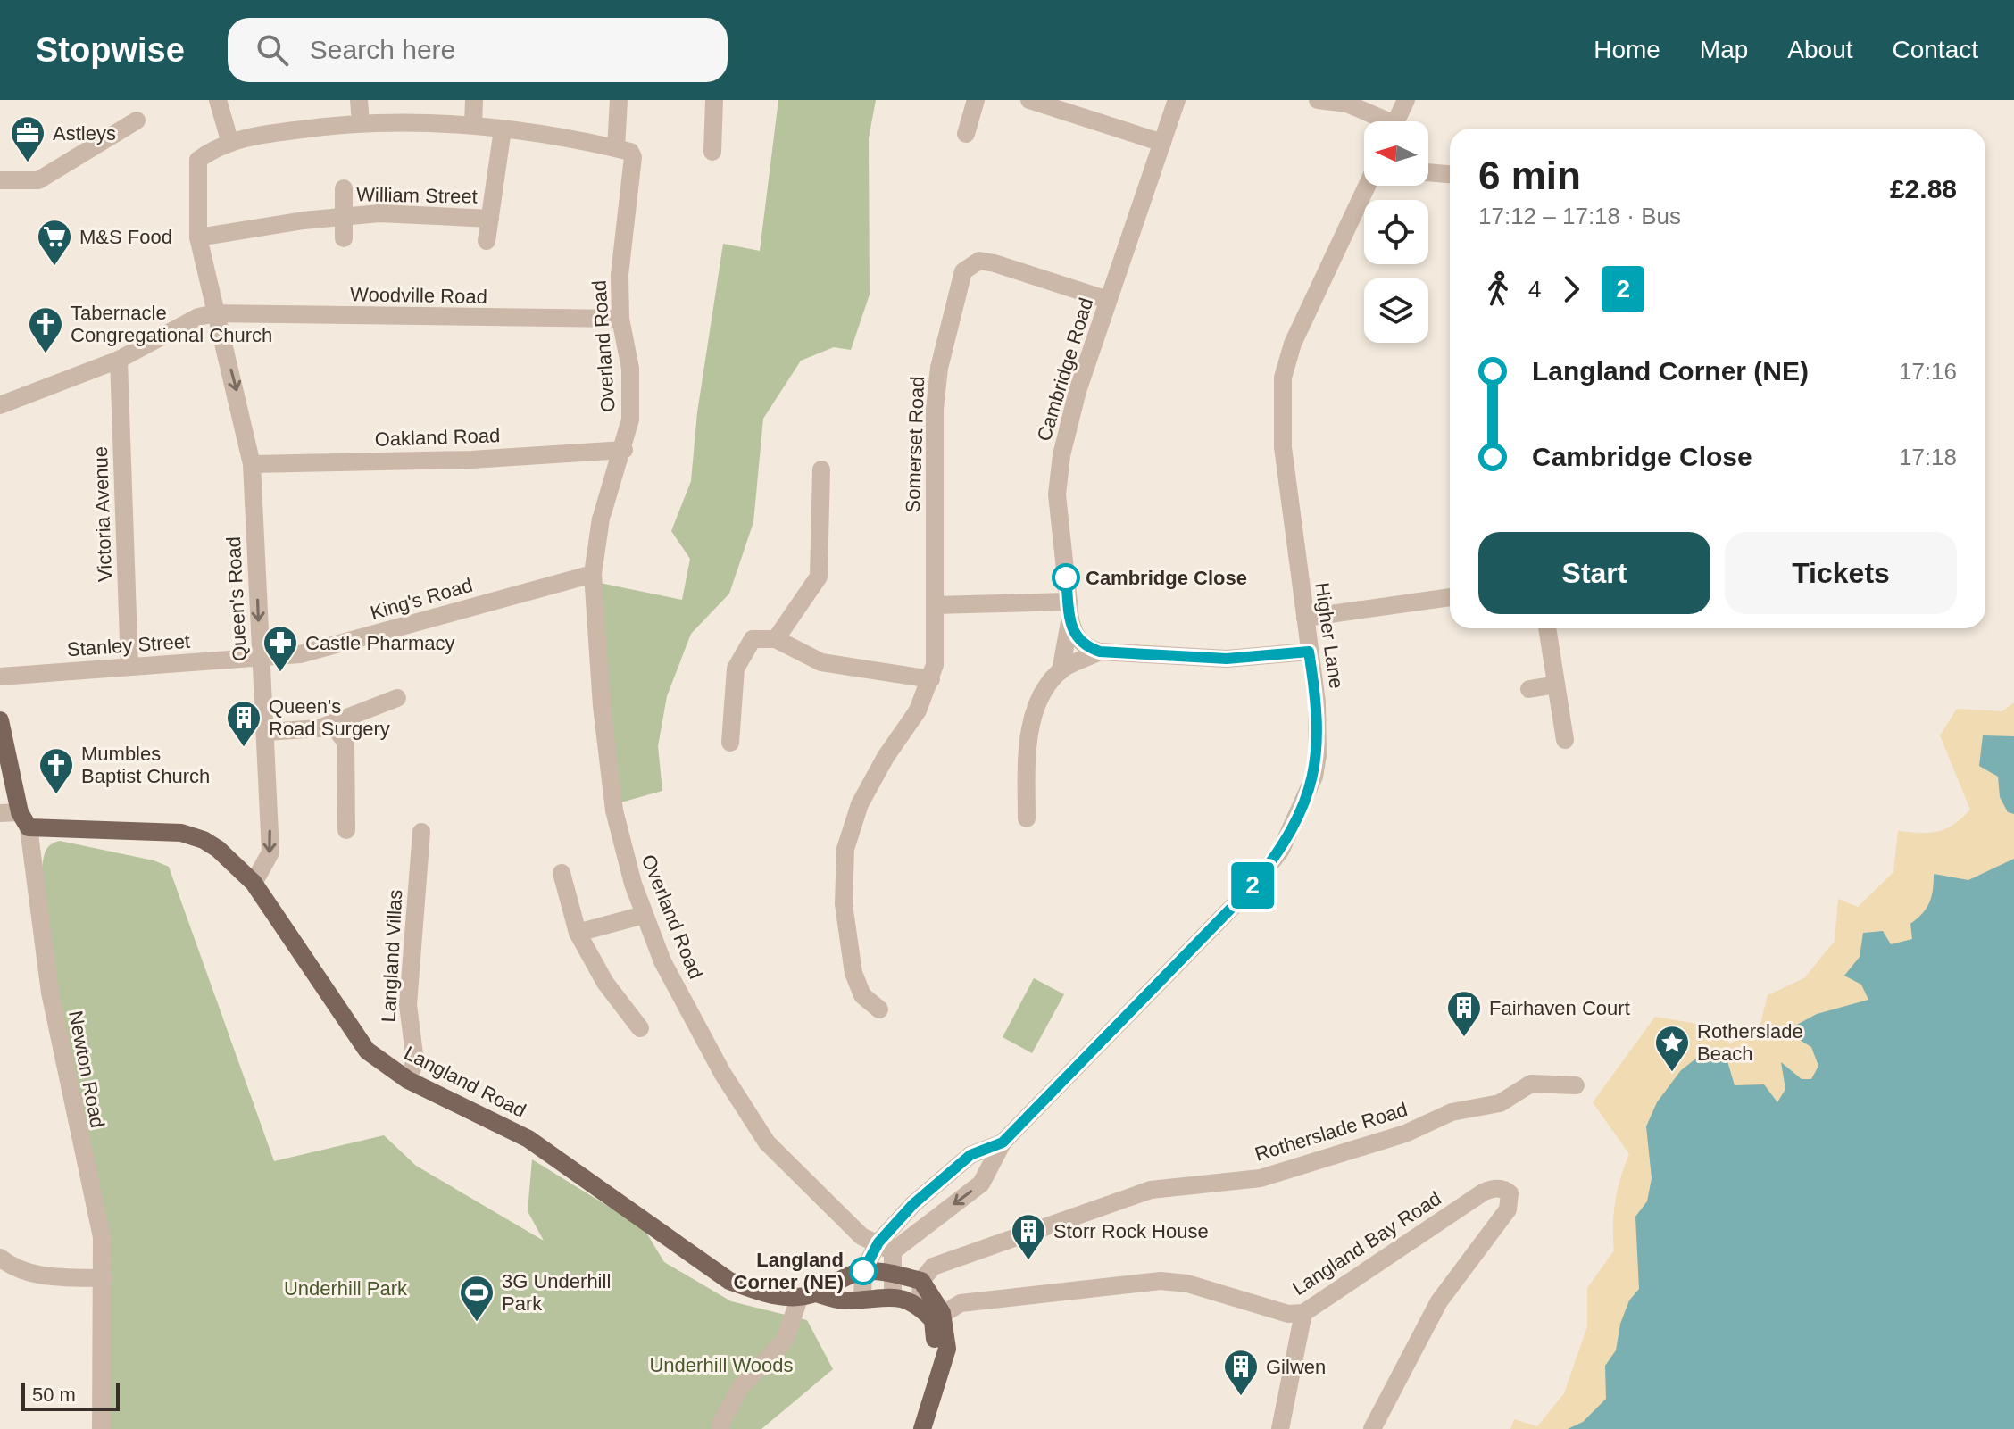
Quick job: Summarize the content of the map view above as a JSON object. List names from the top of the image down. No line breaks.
{"streets":{"main road":["Newton Road","Langland Road"],"street":["William Street","Woodville Road","Overland Road","Cambridge Road","Oakland Road","Somerset Road","Victoria Avenue","Queen's Road","King's Road","Higher Lane","Stanley Street","Langland Villas","Rotherslade Road","Langland Bay Road"]},"crossings":[["William Street","Queen's Road"],["Woodville Road","Overland Road"],["Woodville Road","Queen's Road"],["Overland Road","Oakland Road"],["Overland Road","King's Road"],["Overland Road","Higher Lane"],["Cambridge Road","Somerset Road"],["Oakland Road","Queen's Road"],["Victoria Avenue","Stanley Street"],["Queen's Road","King's Road"],["Queen's Road","Stanley Street"],["Queen's Road","Langland Road"],["King's Road","Stanley Street"],["Higher Lane","Langland Road"],["Langland Villas","Langland Road"],["Newton Road","Langland Road"],["Langland Road","Langland Bay Road"]],"one_way":["Queen's Road"],"parks":["Underhill Park","Underhill Woods"],"places":{"office":["Astleys"],"supermarket":["M&S Food"],"church":["Tabernacle Congregational Church","Mumbles Baptist Church"],"other":["Cambridge Close","Langland Corner (NE)"],"pharmacy":["Castle Pharmacy"],"building":["Queen's Road Surgery","Fairhaven Court","Storr Rock House","Gilwen"],"place":["Rotherslade Beach"],"sports":["3G Underhill Park"]},"lines":["bus line 2"],"scale_bar":"50 m","north":"left","page":{"header":"Stopwise","search":"Search here","nav":["Home","Map","About","Contact"],"on_map":"2","heading":["6 min","17:12 – 17:18 · Bus","£2.88"],"legs":["4","2"],"list":[{"name":"Langland Corner (NE)","value":"17:16"},{"name":"Cambridge Close","value":"17:18"}],"buttons":["Start","Tickets"],"scale":"50 m"}}
